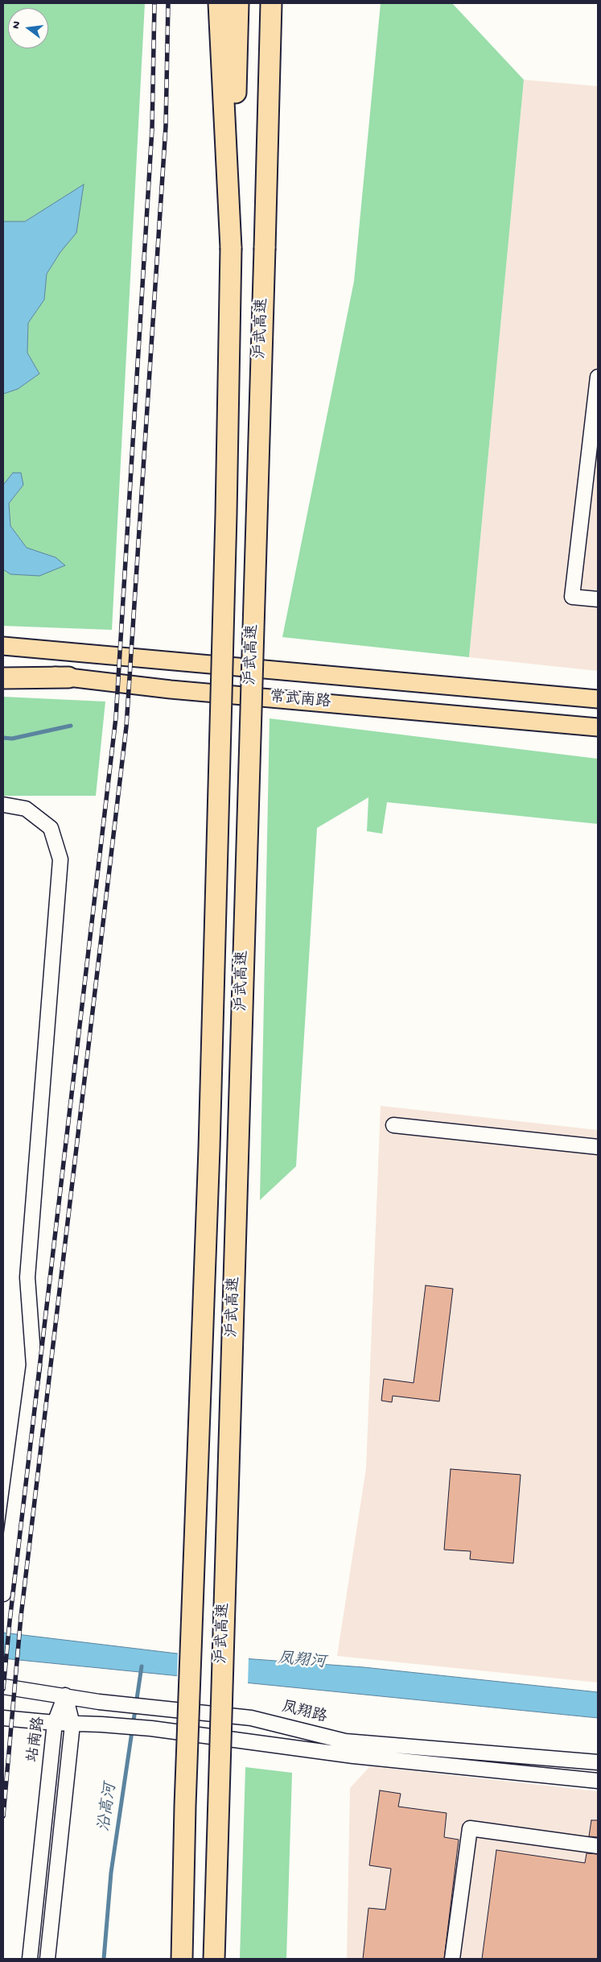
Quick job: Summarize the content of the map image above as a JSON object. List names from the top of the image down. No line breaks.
{"streets":{"highway":["沪武高速"],"main road":["常武南路"],"street":["凤翔路","站南路"]},"crossings":[["凤翔路","站南路"]],"water":["凤翔河","沿高河"],"north":"left"}
